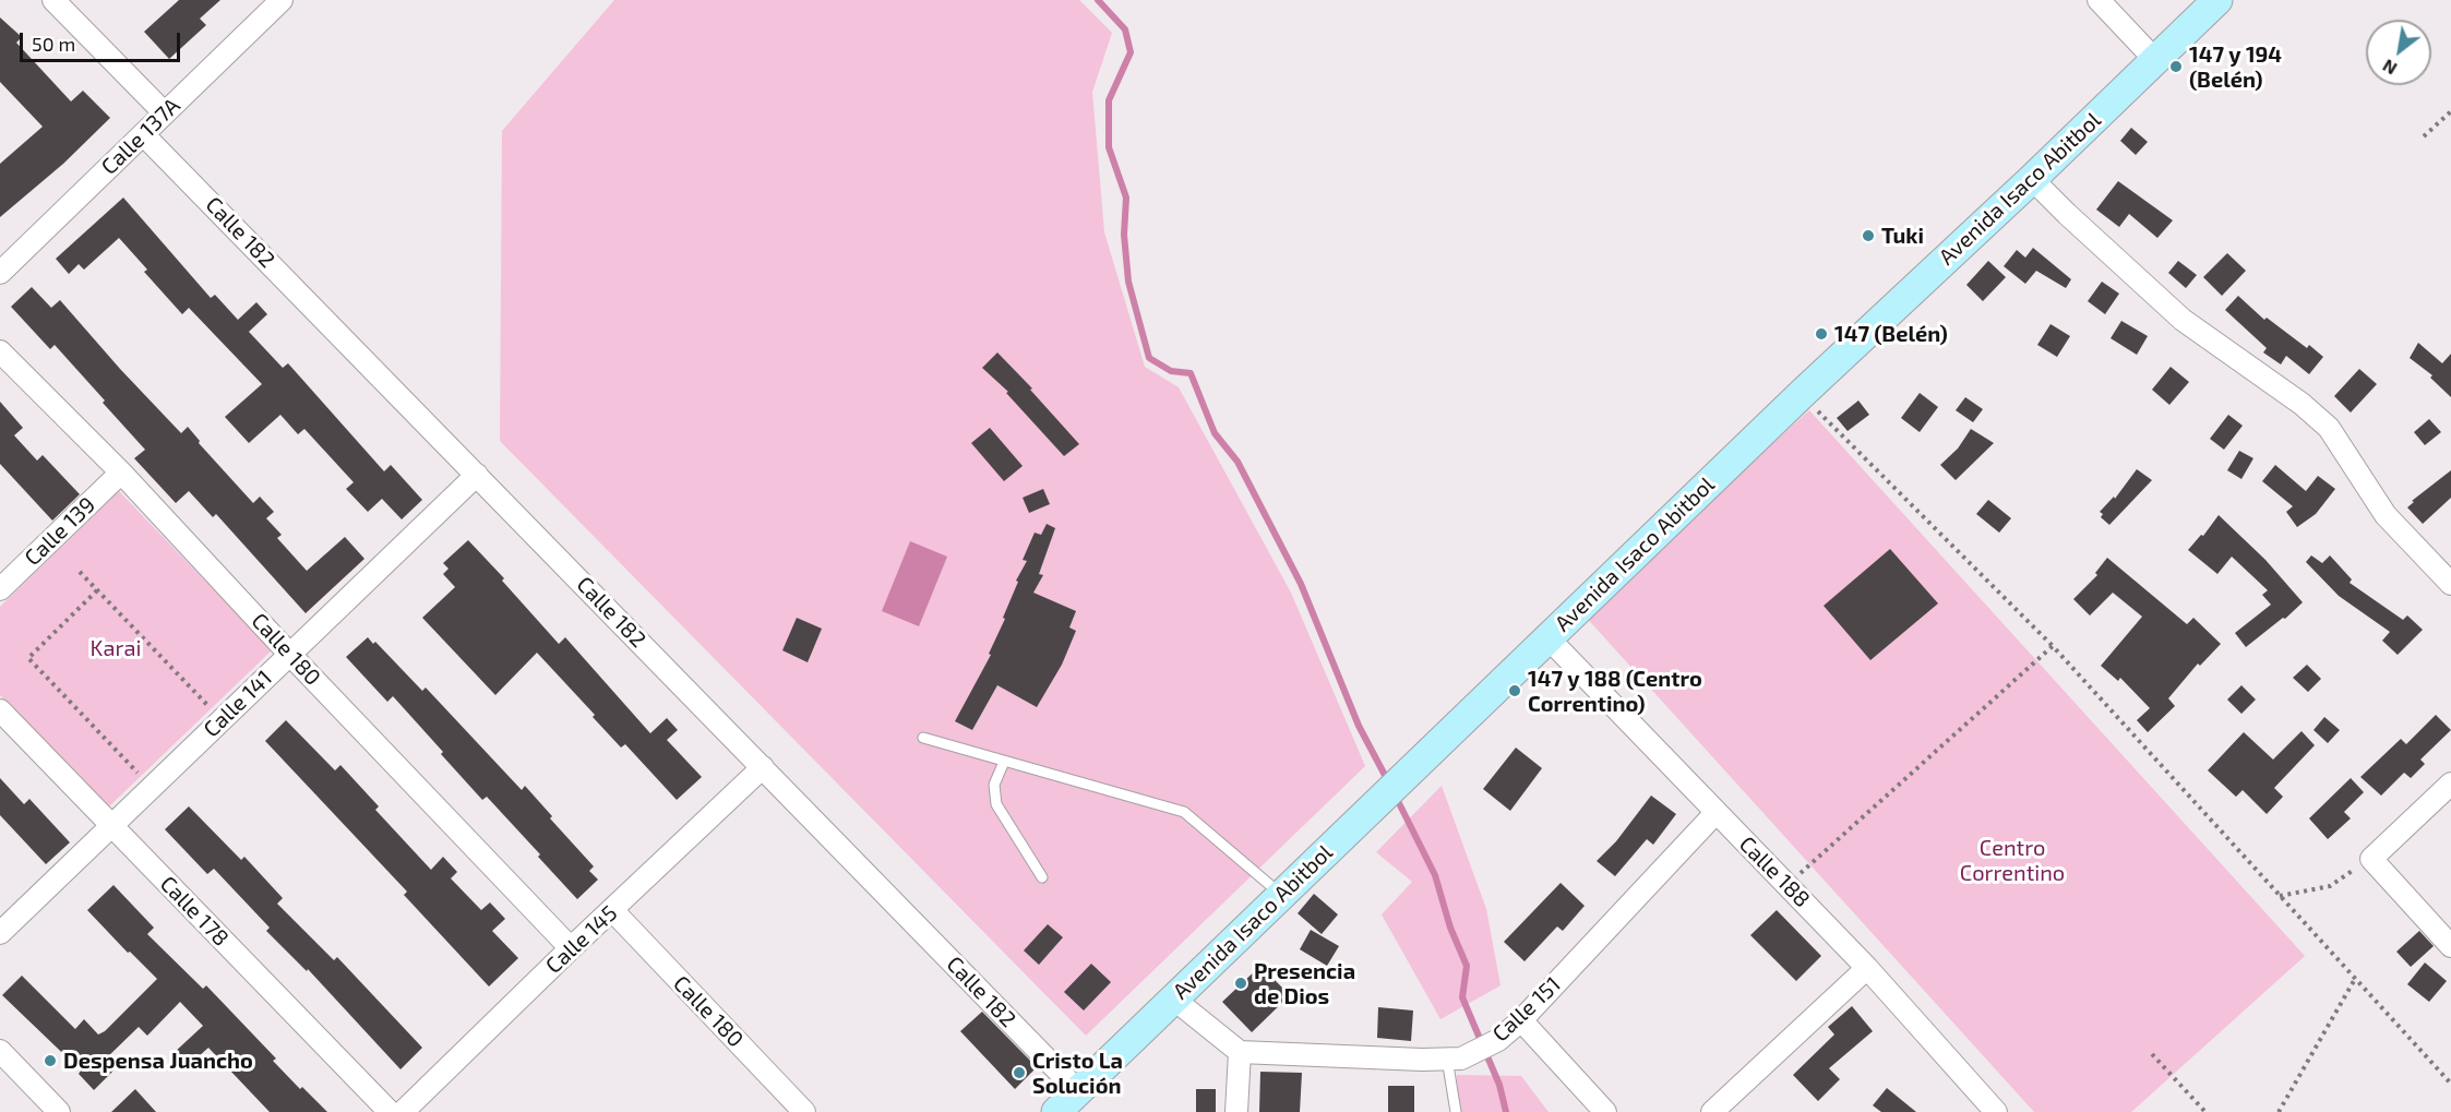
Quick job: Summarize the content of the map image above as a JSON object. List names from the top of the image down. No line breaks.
{"streets":{"main road":["Avenida Isaco Abitbol"],"street":["Calle 137A","Calle 182","Calle 139","Calle 180","Calle 141","Calle 188","Calle 178","Calle 145","Calle 151"]},"crossings":[["Calle 137A","Calle 182"],["Avenida Isaco Abitbol","Calle 182"],["Avenida Isaco Abitbol","Calle 188"],["Calle 182","Calle 141"],["Calle 182","Calle 145"],["Calle 139","Calle 180"],["Calle 180","Calle 141"],["Calle 180","Calle 145"],["Calle 141","Calle 178"],["Calle 188","Calle 151"]],"parks":["Karai","Centro Correntino"],"places":["147 y 194 (Belén)","Tuki","147 (Belén)","147 y 188 (Centro Correntino)","Presencia de Dios","Despensa Juancho","Cristo La Solución"],"scale_bar":"50 m","north":"bottom left"}
